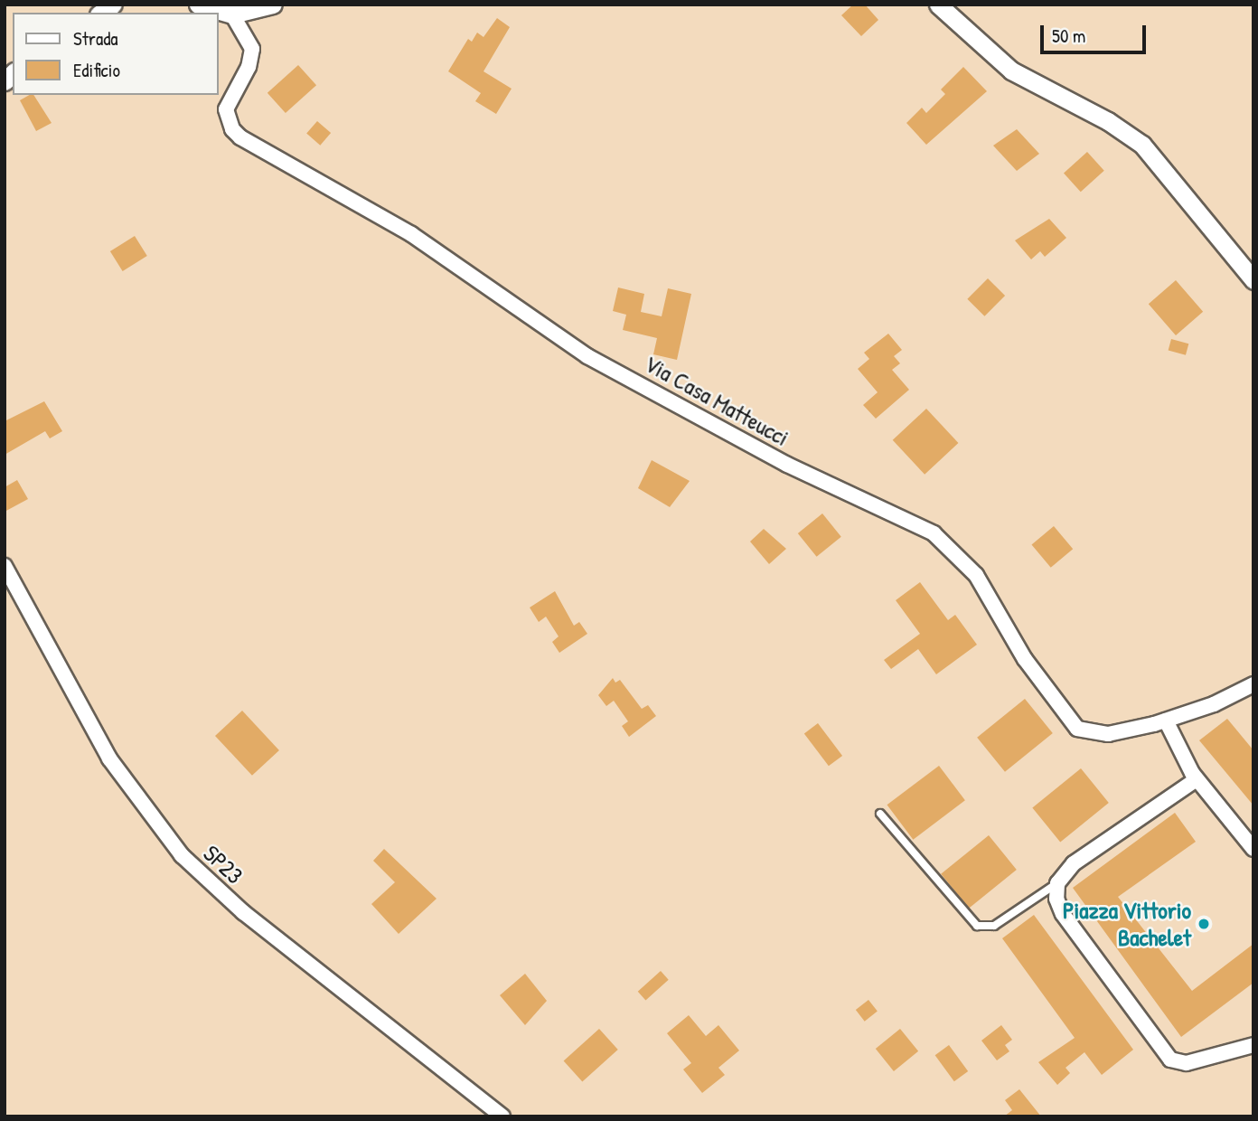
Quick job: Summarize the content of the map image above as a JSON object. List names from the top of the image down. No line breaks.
{"streets":{"street":["Via Casa Matteucci","SP23"]},"places":["Piazza Vittorio Bachelet"],"legend":["Strada","Edificio"],"scale_bar":"50 m"}
